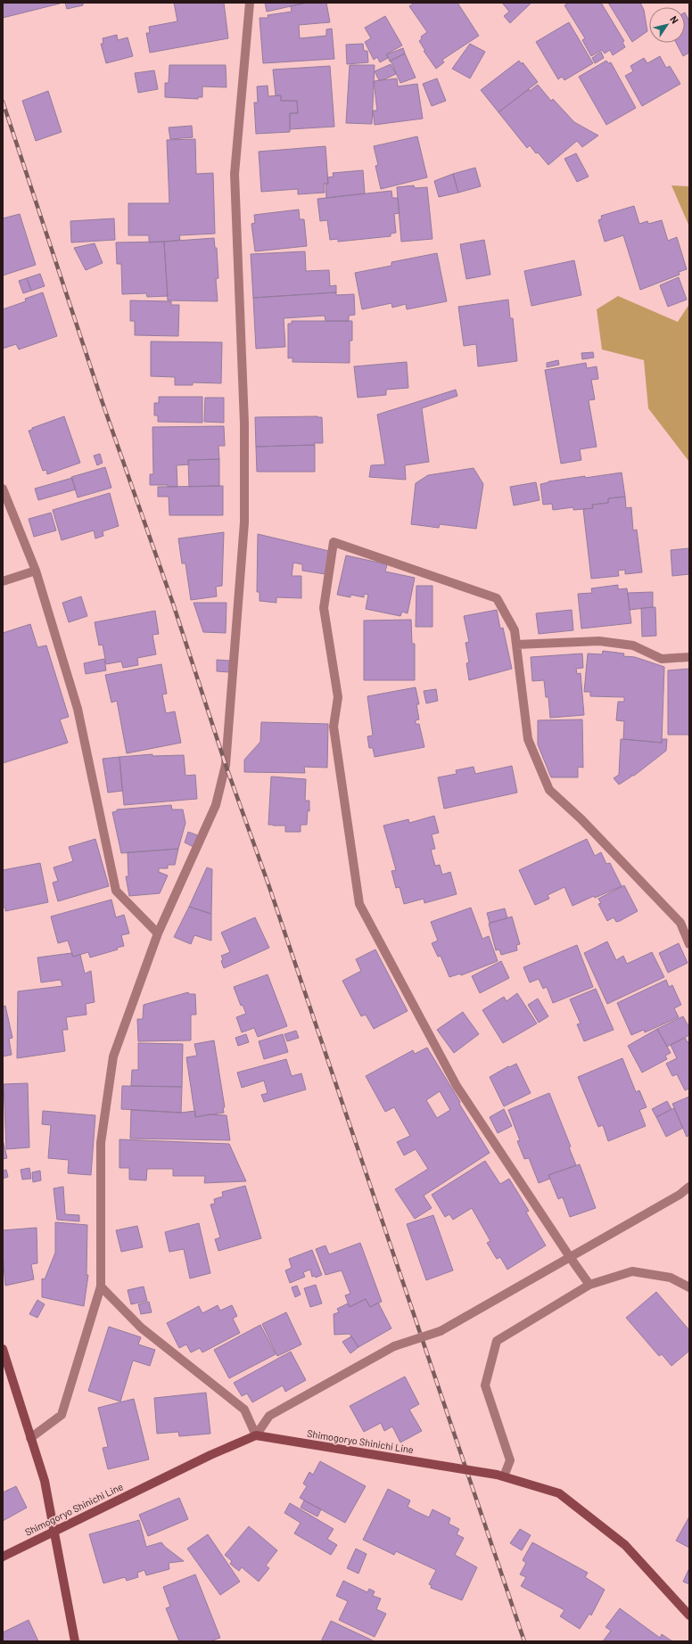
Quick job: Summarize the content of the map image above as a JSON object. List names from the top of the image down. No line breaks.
{"streets":{"main road":["Shimogoryo Shinichi Line"]},"north":"top right"}
